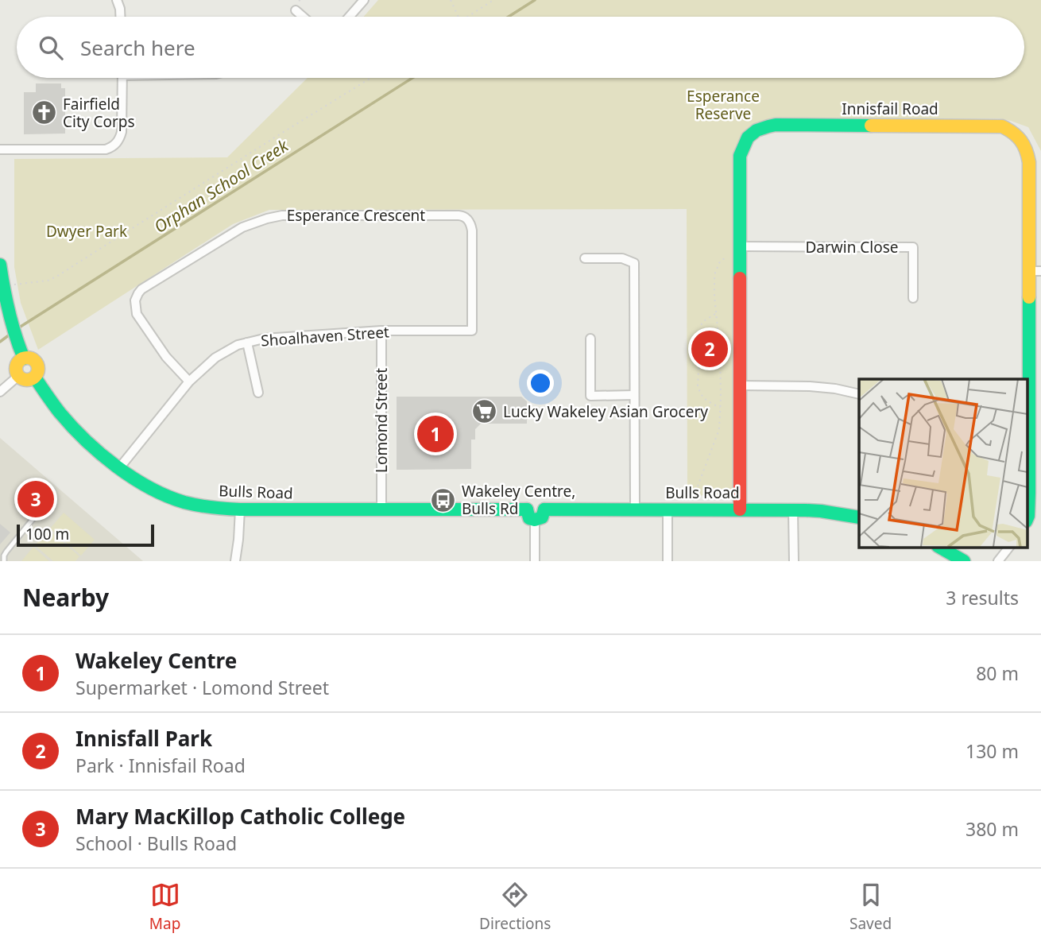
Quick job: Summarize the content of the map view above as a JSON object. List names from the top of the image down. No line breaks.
{"streets":{"street":["Innisfail Road","Esperance Crescent","Darwin Close","Shoalhaven Street","Lomond Street","Bulls Road"]},"crossings":[["Innisfail Road","Darwin Close"],["Innisfail Road","Bulls Road"],["Esperance Crescent","Shoalhaven Street"],["Shoalhaven Street","Lomond Street"],["Shoalhaven Street","Bulls Road"],["Lomond Street","Bulls Road"]],"water":["Orphan School Creek"],"parks":["Esperance Reserve","Dwyer Park"],"places":{"church":["Fairfield City Corps"],"supermarket":["Lucky Wakeley Asian Grocery"],"bus stop":["Wakeley Centre, Bulls Rd"]},"scale_bar":"100 m","page":{"search":"Search here","pins":["2","1","3"],"scale":"100 m","heading":["Nearby","3 results"],"list":[{"mark":"1","name":"Wakeley Centre","note":"Supermarket · Lomond Street","value":"80 m"},{"mark":"2","name":"Innisfall Park","note":"Park · Innisfail Road","value":"130 m"},{"mark":"3","name":"Mary MacKillop Catholic College","note":"School · Bulls Road","value":"380 m"}],"nav":["Map","Directions","Saved"]}}
